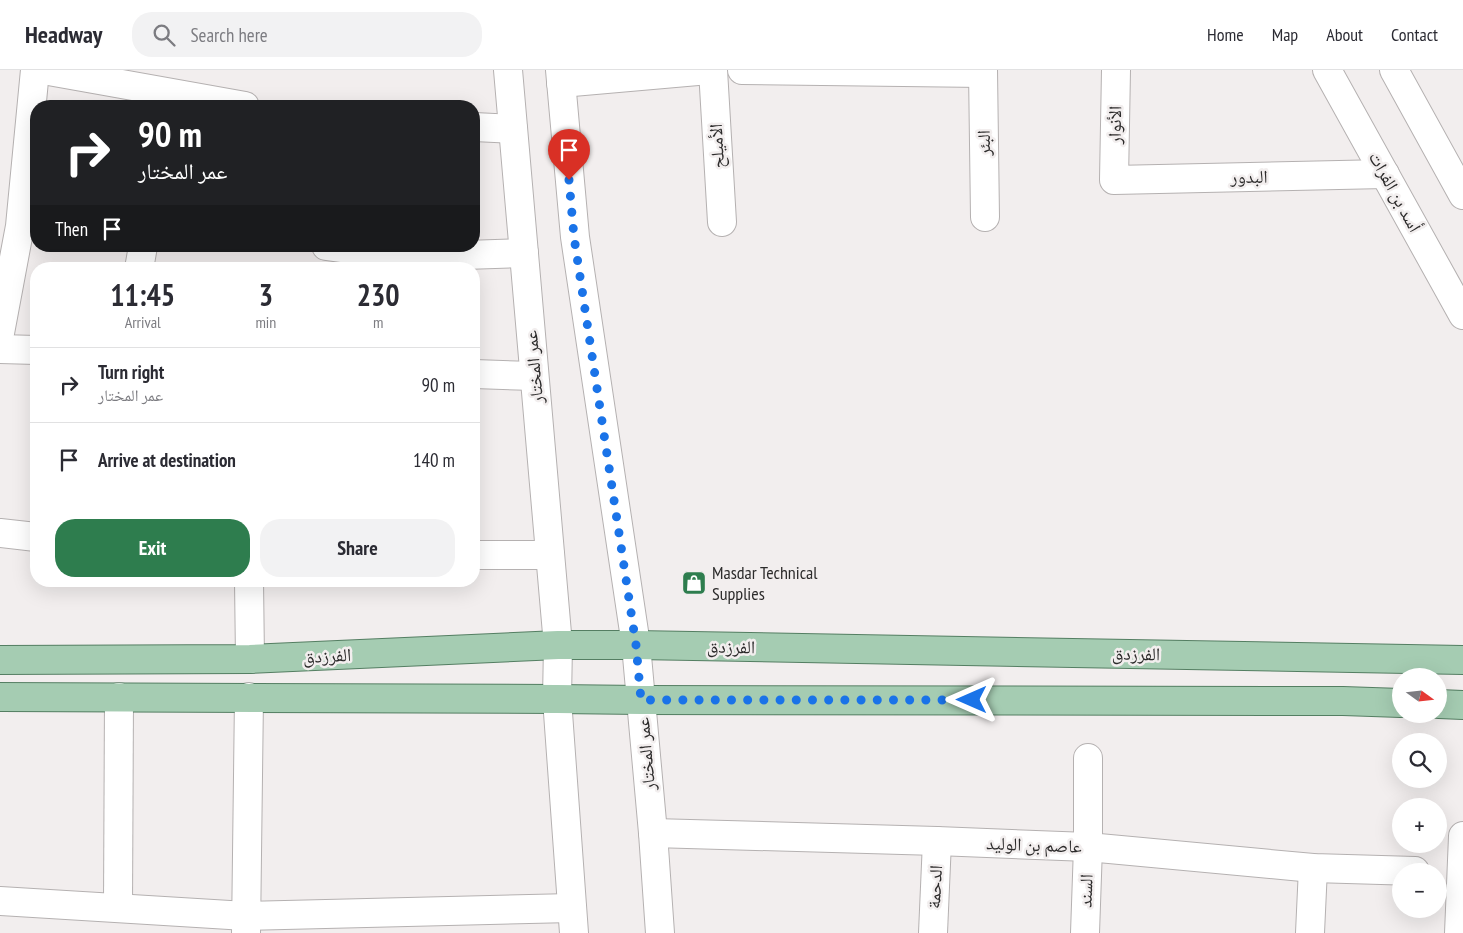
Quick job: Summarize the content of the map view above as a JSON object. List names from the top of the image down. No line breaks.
{"streets":{"main road":["الفرزدق"],"street":["الأنوار","البئر","الأميلح","البدور","أسد بن الفرات","عمر المختار","عاصم بن الوليد","الدحمة","السند"]},"crossings":[["الأنوار","البدور"],["البدور","أسد بن الفرات"],["عمر المختار","الفرزدق"],["عمر المختار","عاصم بن الوليد"],["عاصم بن الوليد","الدحمة"],["عاصم بن الوليد","السند"]],"places":{"shop":["Masdar Technical Supplies"]},"north":"right","page":{"header":"Headway","search":"Search here","nav":["Home","Map","About","Contact"],"turn":["90 m","عمر المختار"],"then":"Then","eta":["11:45","Arrival","3","min","230","m"],"list":[{"name":"Turn right","note":"عمر المختار","value":"90 m"},{"name":"Arrive at destination","value":"140 m"}],"buttons":["Exit","Share"],"map_buttons":["+","−"]}}
